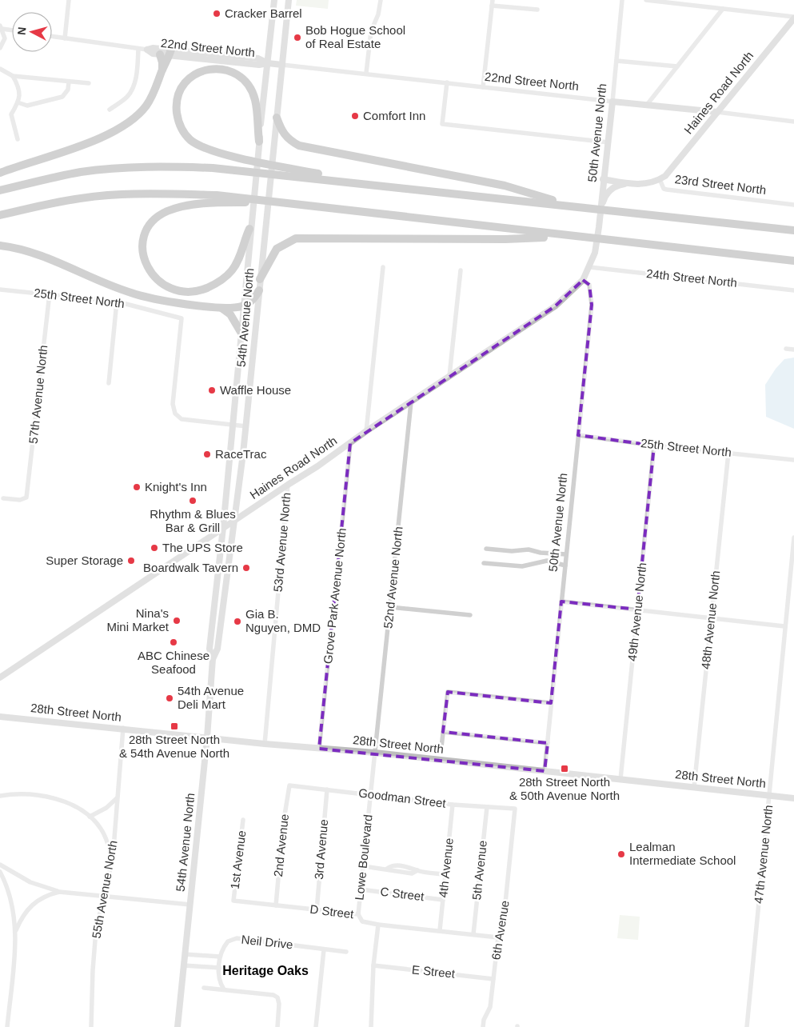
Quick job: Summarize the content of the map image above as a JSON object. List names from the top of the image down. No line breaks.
{"streets":{"street":["22nd Street North","Haines Road North","50th Avenue North","23rd Street North","24th Street North","25th Street North","54th Avenue North","57th Avenue North","53rd Avenue North","52nd Avenue North","Grove Park Avenue North","49th Avenue North","48th Avenue North","28th Street North","Goodman Street","2nd Avenue","3rd Avenue","47th Avenue North","Lowe Boulevard","1st Avenue","4th Avenue","5th Avenue","55th Avenue North","C Street","D Street","6th Avenue","Neil Drive","E Street"]},"crossings":[["22nd Street North","Haines Road North"],["22nd Street North","50th Avenue North"],["22nd Street North","54th Avenue North"],["Haines Road North","50th Avenue North"],["Haines Road North","23rd Street North"],["Haines Road North","24th Street North"],["Haines Road North","54th Avenue North"],["Haines Road North","53rd Avenue North"],["Haines Road North","52nd Avenue North"],["Haines Road North","Grove Park Avenue North"],["50th Avenue North","23rd Street North"],["50th Avenue North","24th Street North"],["50th Avenue North","25th Street North"],["50th Avenue North","28th Street North"],["25th Street North","54th Avenue North"],["25th Street North","57th Avenue North"],["25th Street North","49th Avenue North"],["25th Street North","48th Avenue North"],["54th Avenue North","28th Street North"],["53rd Avenue North","28th Street North"],["52nd Avenue North","28th Street North"],["52nd Avenue North","Lowe Boulevard"],["Grove Park Avenue North","28th Street North"],["49th Avenue North","28th Street North"],["48th Avenue North","28th Street North"],["28th Street North","47th Avenue North"],["28th Street North","Lowe Boulevard"],["28th Street North","55th Avenue North"],["Goodman Street","2nd Avenue"],["Goodman Street","3rd Avenue"],["Goodman Street","Lowe Boulevard"],["Goodman Street","4th Avenue"],["Goodman Street","5th Avenue"],["Goodman Street","6th Avenue"],["2nd Avenue","D Street"],["3rd Avenue","D Street"],["Lowe Boulevard","C Street"],["Lowe Boulevard","D Street"],["1st Avenue","D Street"],["4th Avenue","C Street"],["4th Avenue","D Street"],["5th Avenue","D Street"],["D Street","6th Avenue"],["6th Avenue","E Street"]],"districts":["Heritage Oaks"],"places":{"other":["Cracker Barrel","Bob Hogue School of Real Estate","Comfort Inn","Waffle House","RaceTrac","Knight's Inn","Rhythm & Blues Bar & Grill","The UPS Store","Super Storage","Boardwalk Tavern","Nina's Mini Market","Gia B. Nguyen, DMD","ABC Chinese Seafood","54th Avenue Deli Mart","Lealman Intermediate School"],"transit":["28th Street North & 54th Avenue North","28th Street North & 50th Avenue North"]},"north":"left"}
